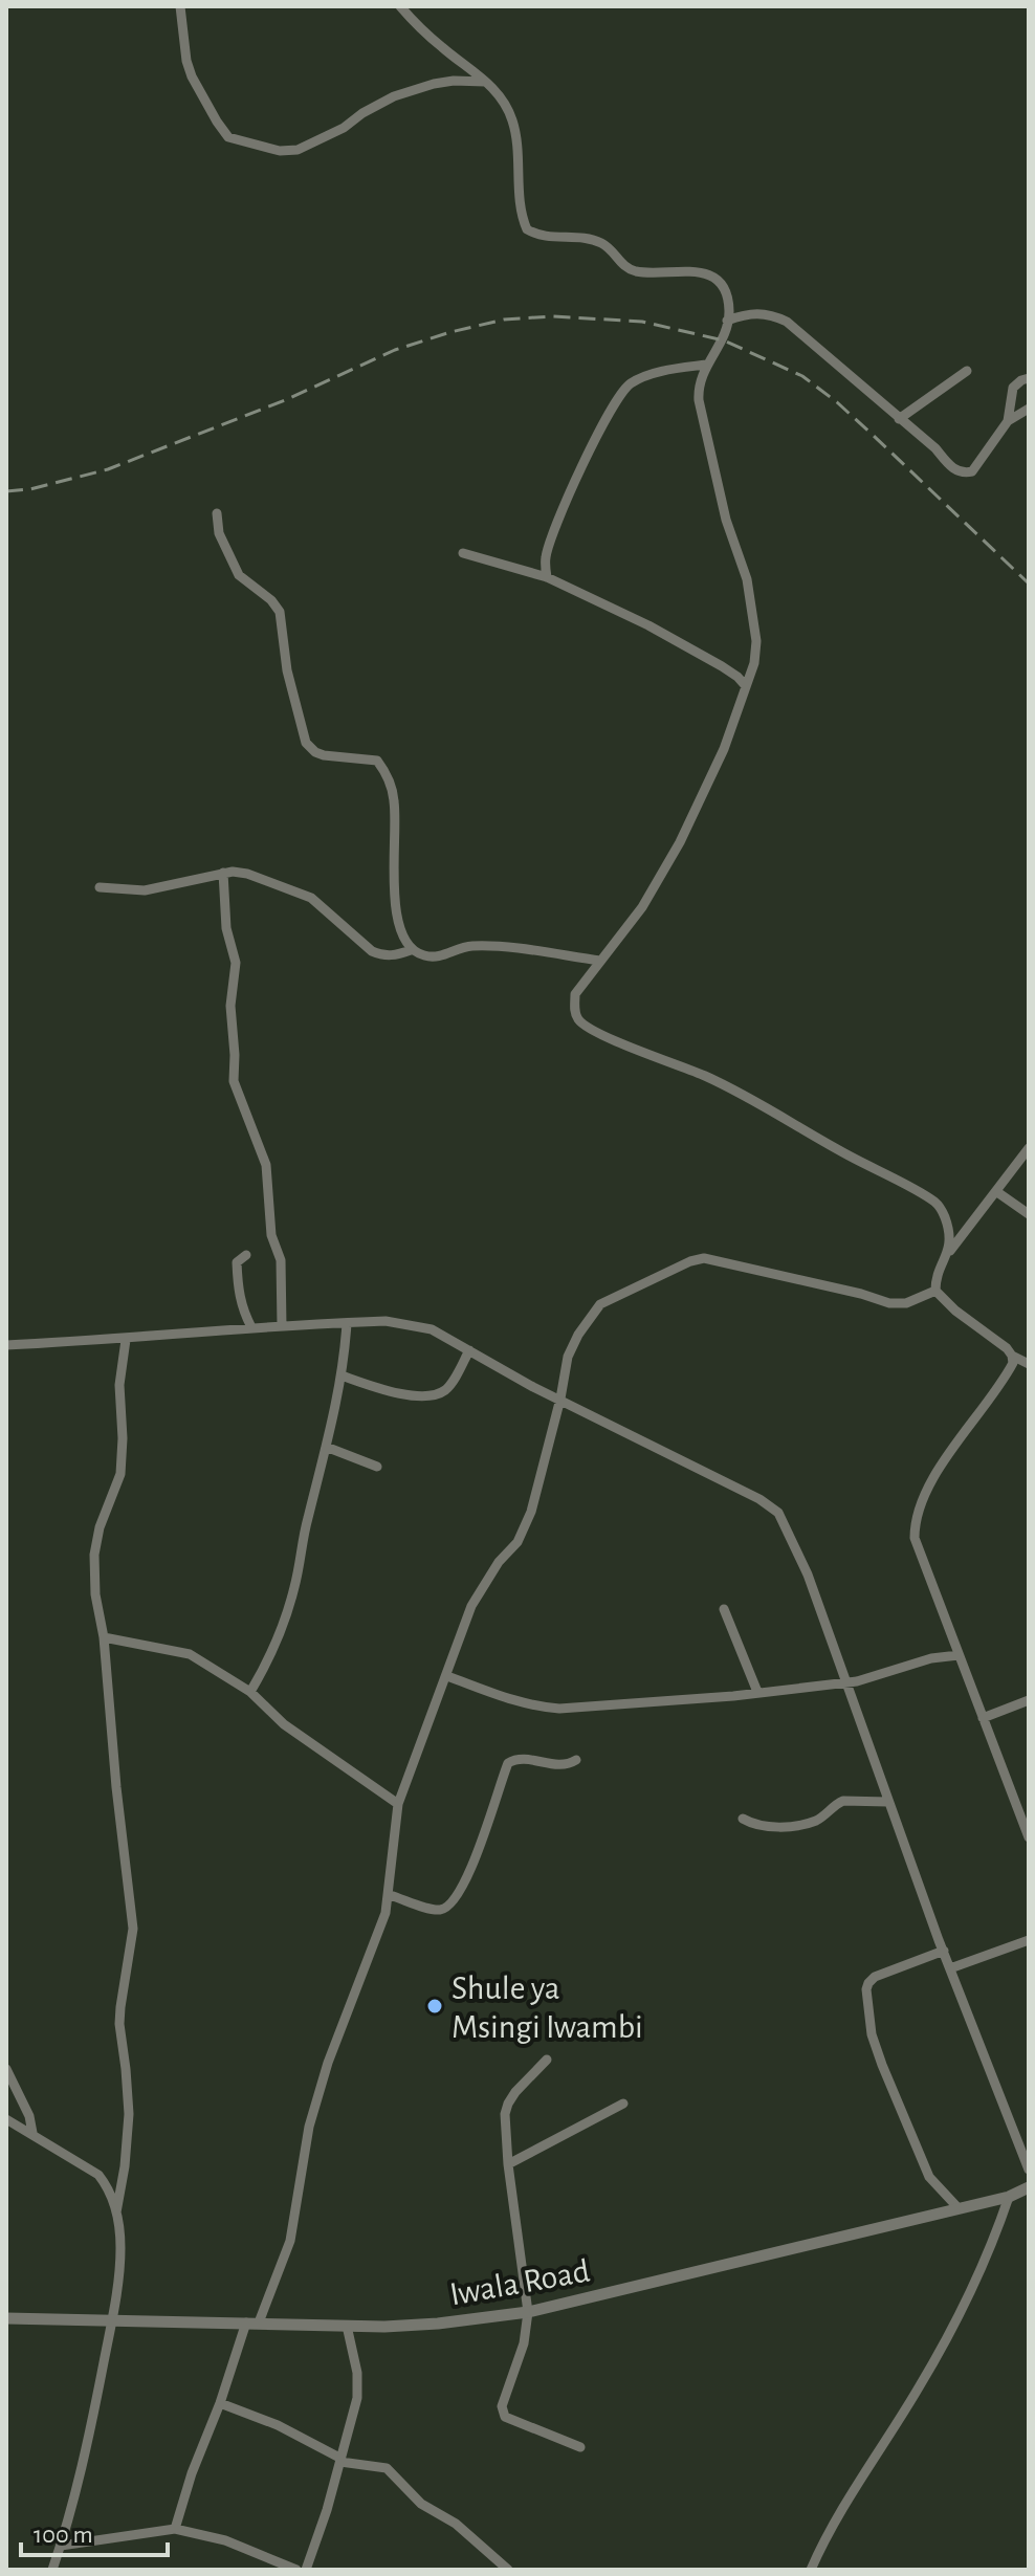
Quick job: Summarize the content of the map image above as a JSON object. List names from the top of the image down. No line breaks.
{"streets":{"street":["Iwala Road"]},"places":["Shule ya Msingi Iwambi"],"scale_bar":"100 m"}
